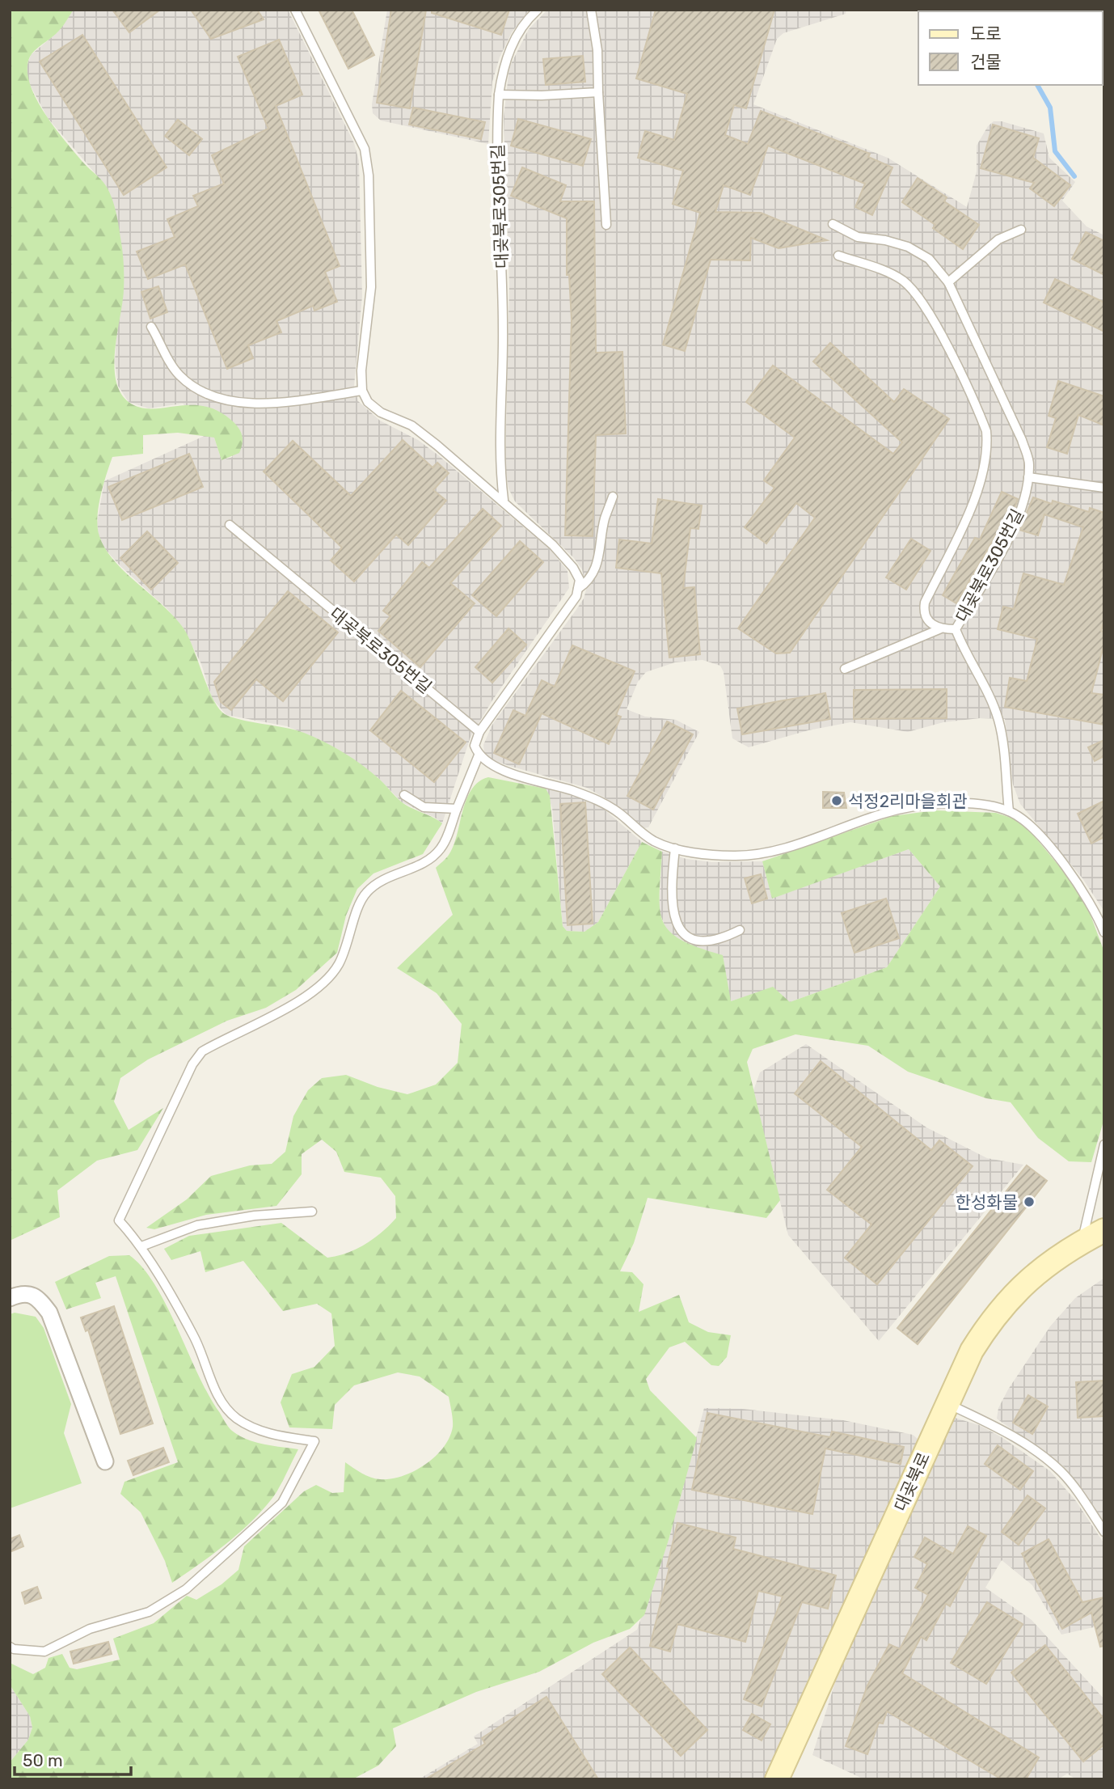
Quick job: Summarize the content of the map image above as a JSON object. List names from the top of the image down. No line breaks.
{"streets":{"street":["대곶북로"],"lane":["대곶북로305번길"]},"places":["석정2리마을회관","한성화물"],"legend":["도로","건물"],"scale_bar":"50 m"}
